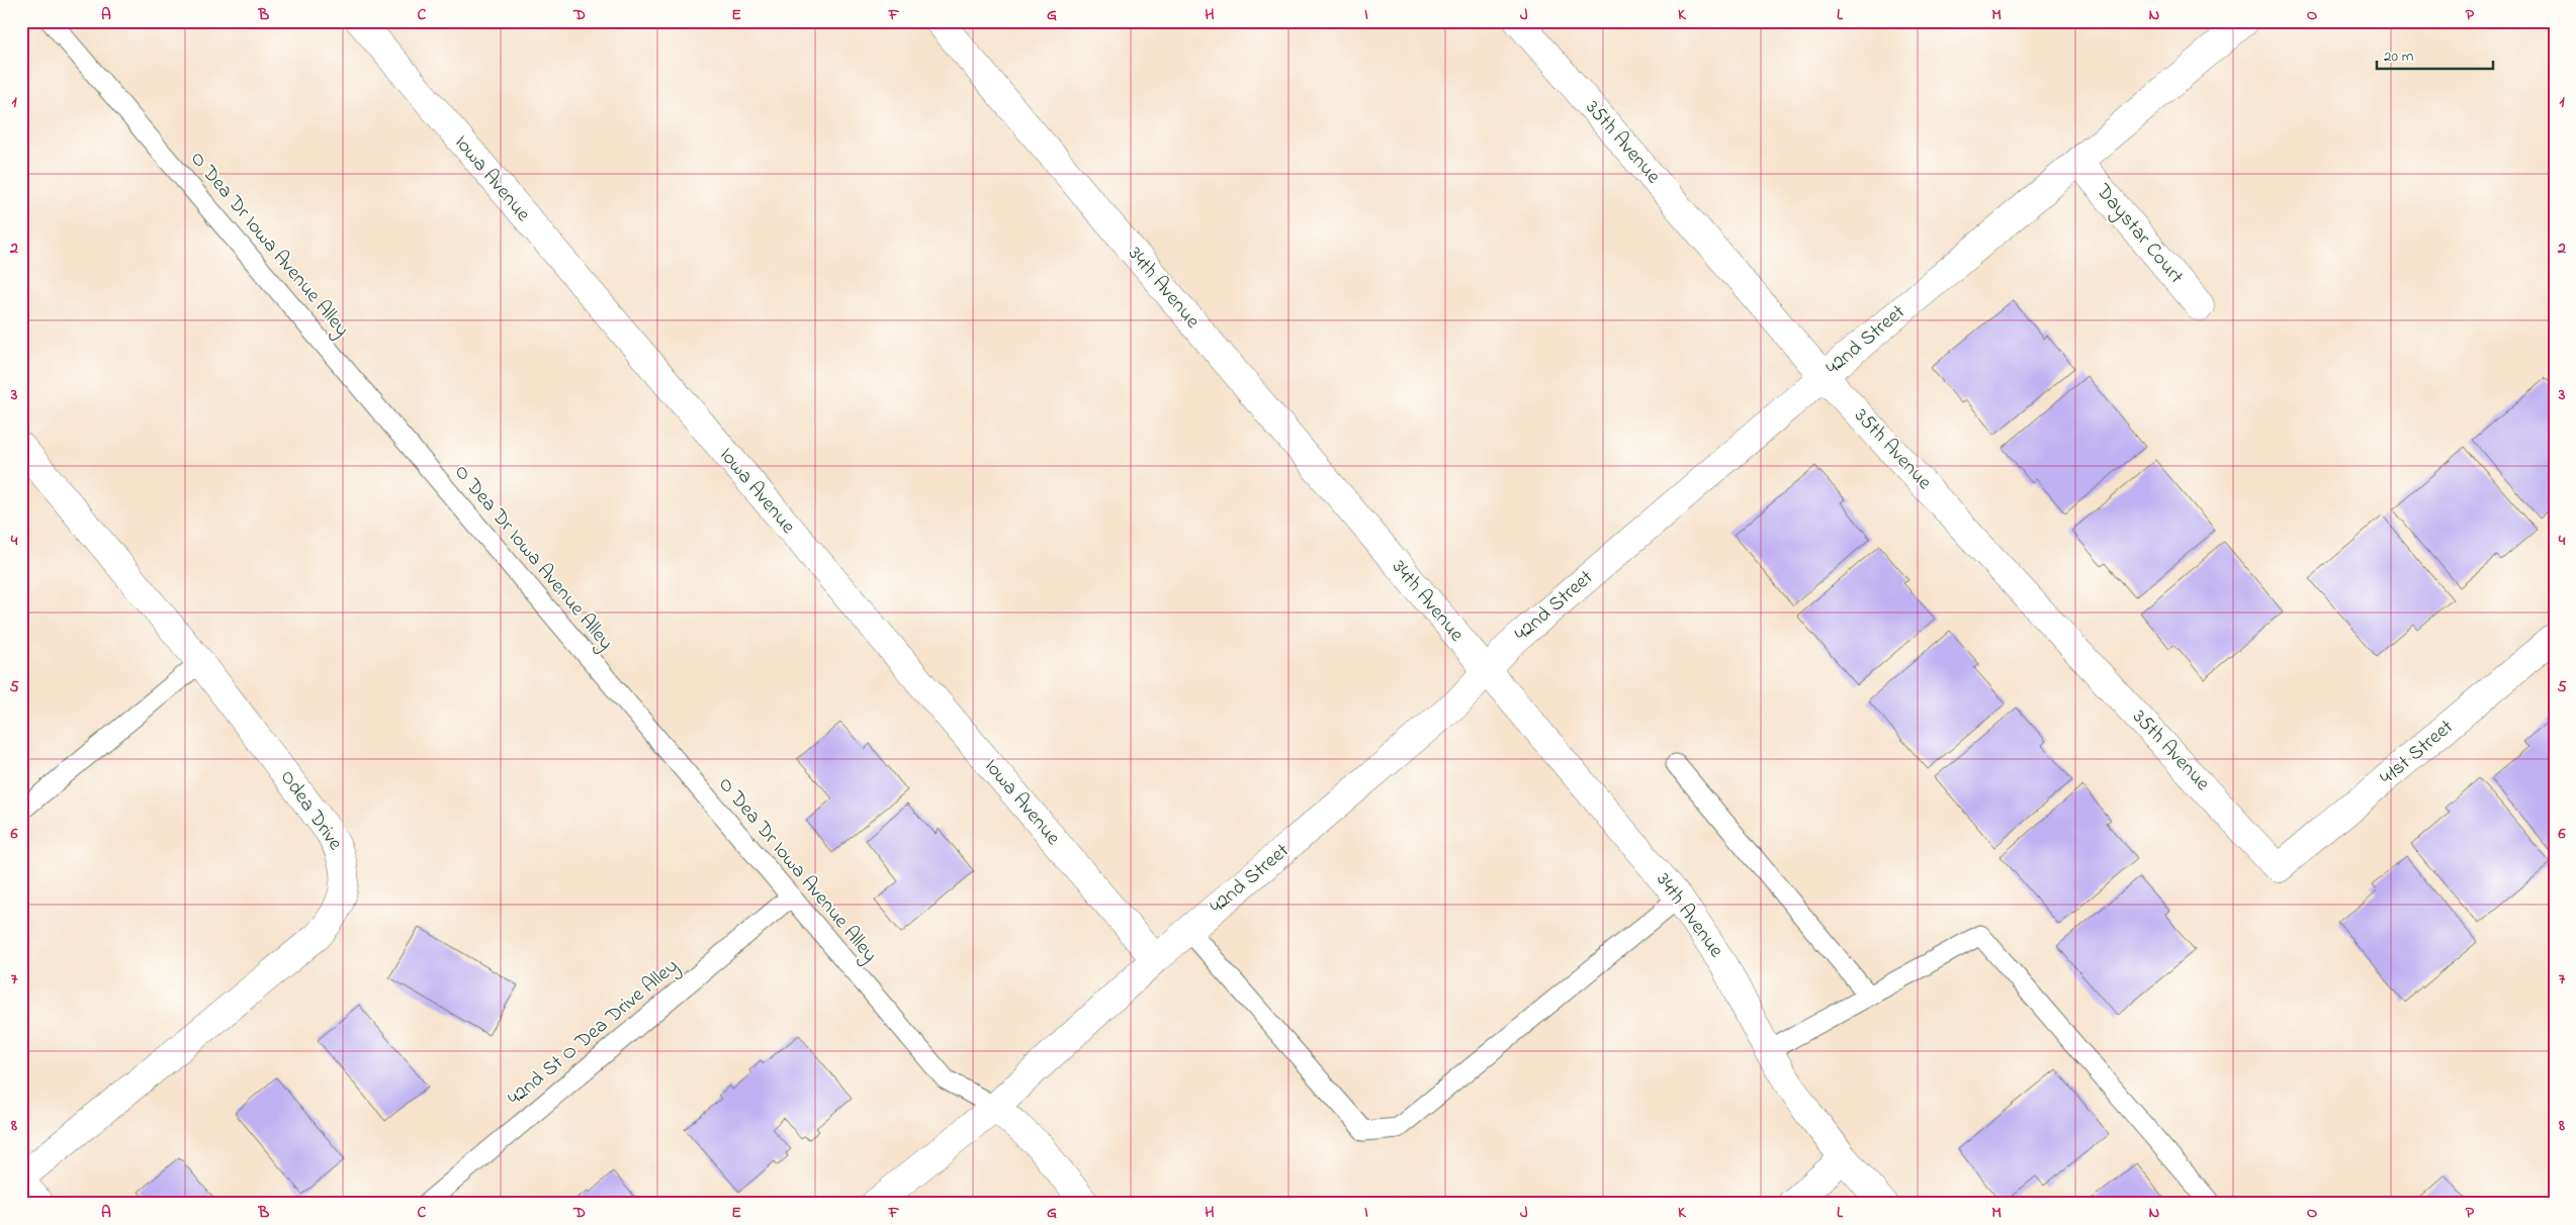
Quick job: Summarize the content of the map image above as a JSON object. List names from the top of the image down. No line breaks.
{"streets":{"street":["35th Avenue","Iowa Avenue","Daystar Court","34th Avenue","42nd Street","41st Street","Odea Drive"],"lane":["O Dea Dr Iowa Avenue Alley","42nd St O Dea Drive Alley"]},"crossings":[["35th Avenue","42nd Street"],["35th Avenue","41st Street"],["Iowa Avenue","42nd Street"],["Daystar Court","42nd Street"],["O Dea Dr Iowa Avenue Alley","42nd Street"],["O Dea Dr Iowa Avenue Alley","42nd St O Dea Drive Alley"],["34th Avenue","42nd Street"]],"scale_bar":"20 m","grid":{"columns":["A","B","C","D","E","F","G","H","I","J","K","L","M","N","O","P"],"rows":["1","2","3","4","5","6","7","8"]}}
